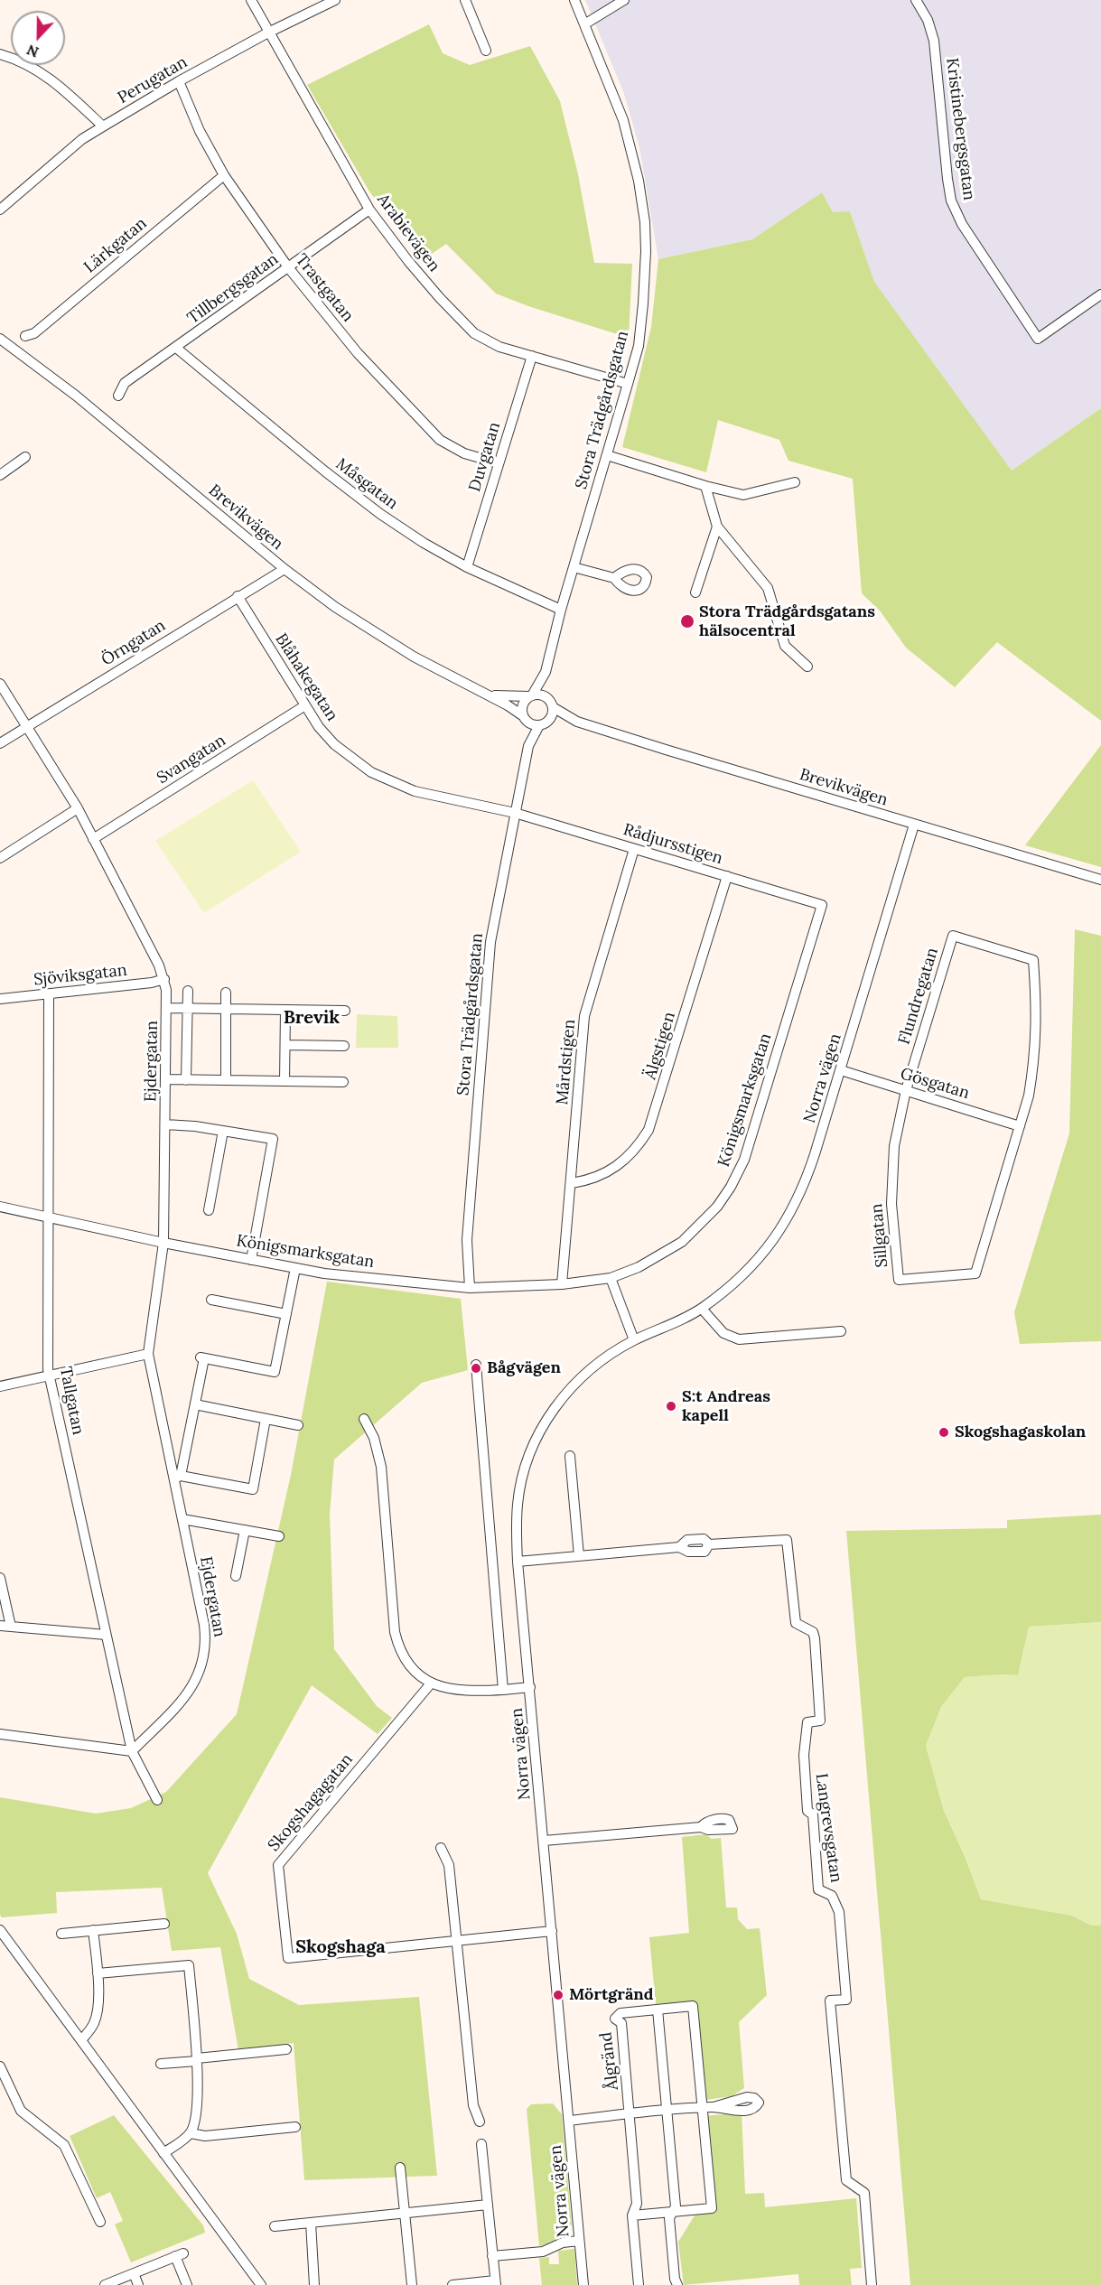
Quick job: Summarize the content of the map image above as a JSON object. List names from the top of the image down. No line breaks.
{"streets":{"street":["Perugatan","Kristinebergsgatan","Arabievägen","Lärkgatan","Trastgatan","Tillbergsgatan","Stora Trädgårdsgatan","Duvgatan","Måsgatan","Brevikvägen","Örngatan","Blåhakegatan","Svangatan","Rådjursstigen","Sjöviksgatan","Flundregatan","Älgstigen","Ejdergatan","Mårdstigen","Norra vägen","Gösgatan","Königsmarksgatan","Sillgatan","Tallgatan","Skogshagagatan","Langrevsgatan","Ålgränd"]},"crossings":[["Perugatan","Arabievägen"],["Perugatan","Trastgatan"],["Arabievägen","Tillbergsgatan"],["Arabievägen","Stora Trädgårdsgatan"],["Arabievägen","Duvgatan"],["Lärkgatan","Trastgatan"],["Trastgatan","Tillbergsgatan"],["Trastgatan","Duvgatan"],["Tillbergsgatan","Måsgatan"],["Stora Trädgårdsgatan","Måsgatan"],["Stora Trädgårdsgatan","Brevikvägen"],["Stora Trädgårdsgatan","Blåhakegatan"],["Stora Trädgårdsgatan","Rådjursstigen"],["Stora Trädgårdsgatan","Königsmarksgatan"],["Duvgatan","Måsgatan"],["Brevikvägen","Örngatan"],["Brevikvägen","Norra vägen"],["Örngatan","Blåhakegatan"],["Örngatan","Ejdergatan"],["Blåhakegatan","Svangatan"],["Blåhakegatan","Rådjursstigen"],["Svangatan","Ejdergatan"],["Rådjursstigen","Älgstigen"],["Rådjursstigen","Mårdstigen"],["Rådjursstigen","Königsmarksgatan"],["Sjöviksgatan","Ejdergatan"],["Sjöviksgatan","Tallgatan"],["Flundregatan","Gösgatan"],["Flundregatan","Sillgatan"],["Älgstigen","Mårdstigen"],["Ejdergatan","Königsmarksgatan"],["Ejdergatan","Tallgatan"],["Mårdstigen","Königsmarksgatan"],["Norra vägen","Gösgatan"],["Norra vägen","Skogshagagatan"],["Gösgatan","Sillgatan"],["Königsmarksgatan","Tallgatan"]],"districts":["Brevik","Skogshaga"],"places":["Stora Trädgårdsgatans hälsocentral","Bågvägen","S:t Andreas kapell","Skogshagaskolan","Mörtgränd"],"north":"bottom"}
